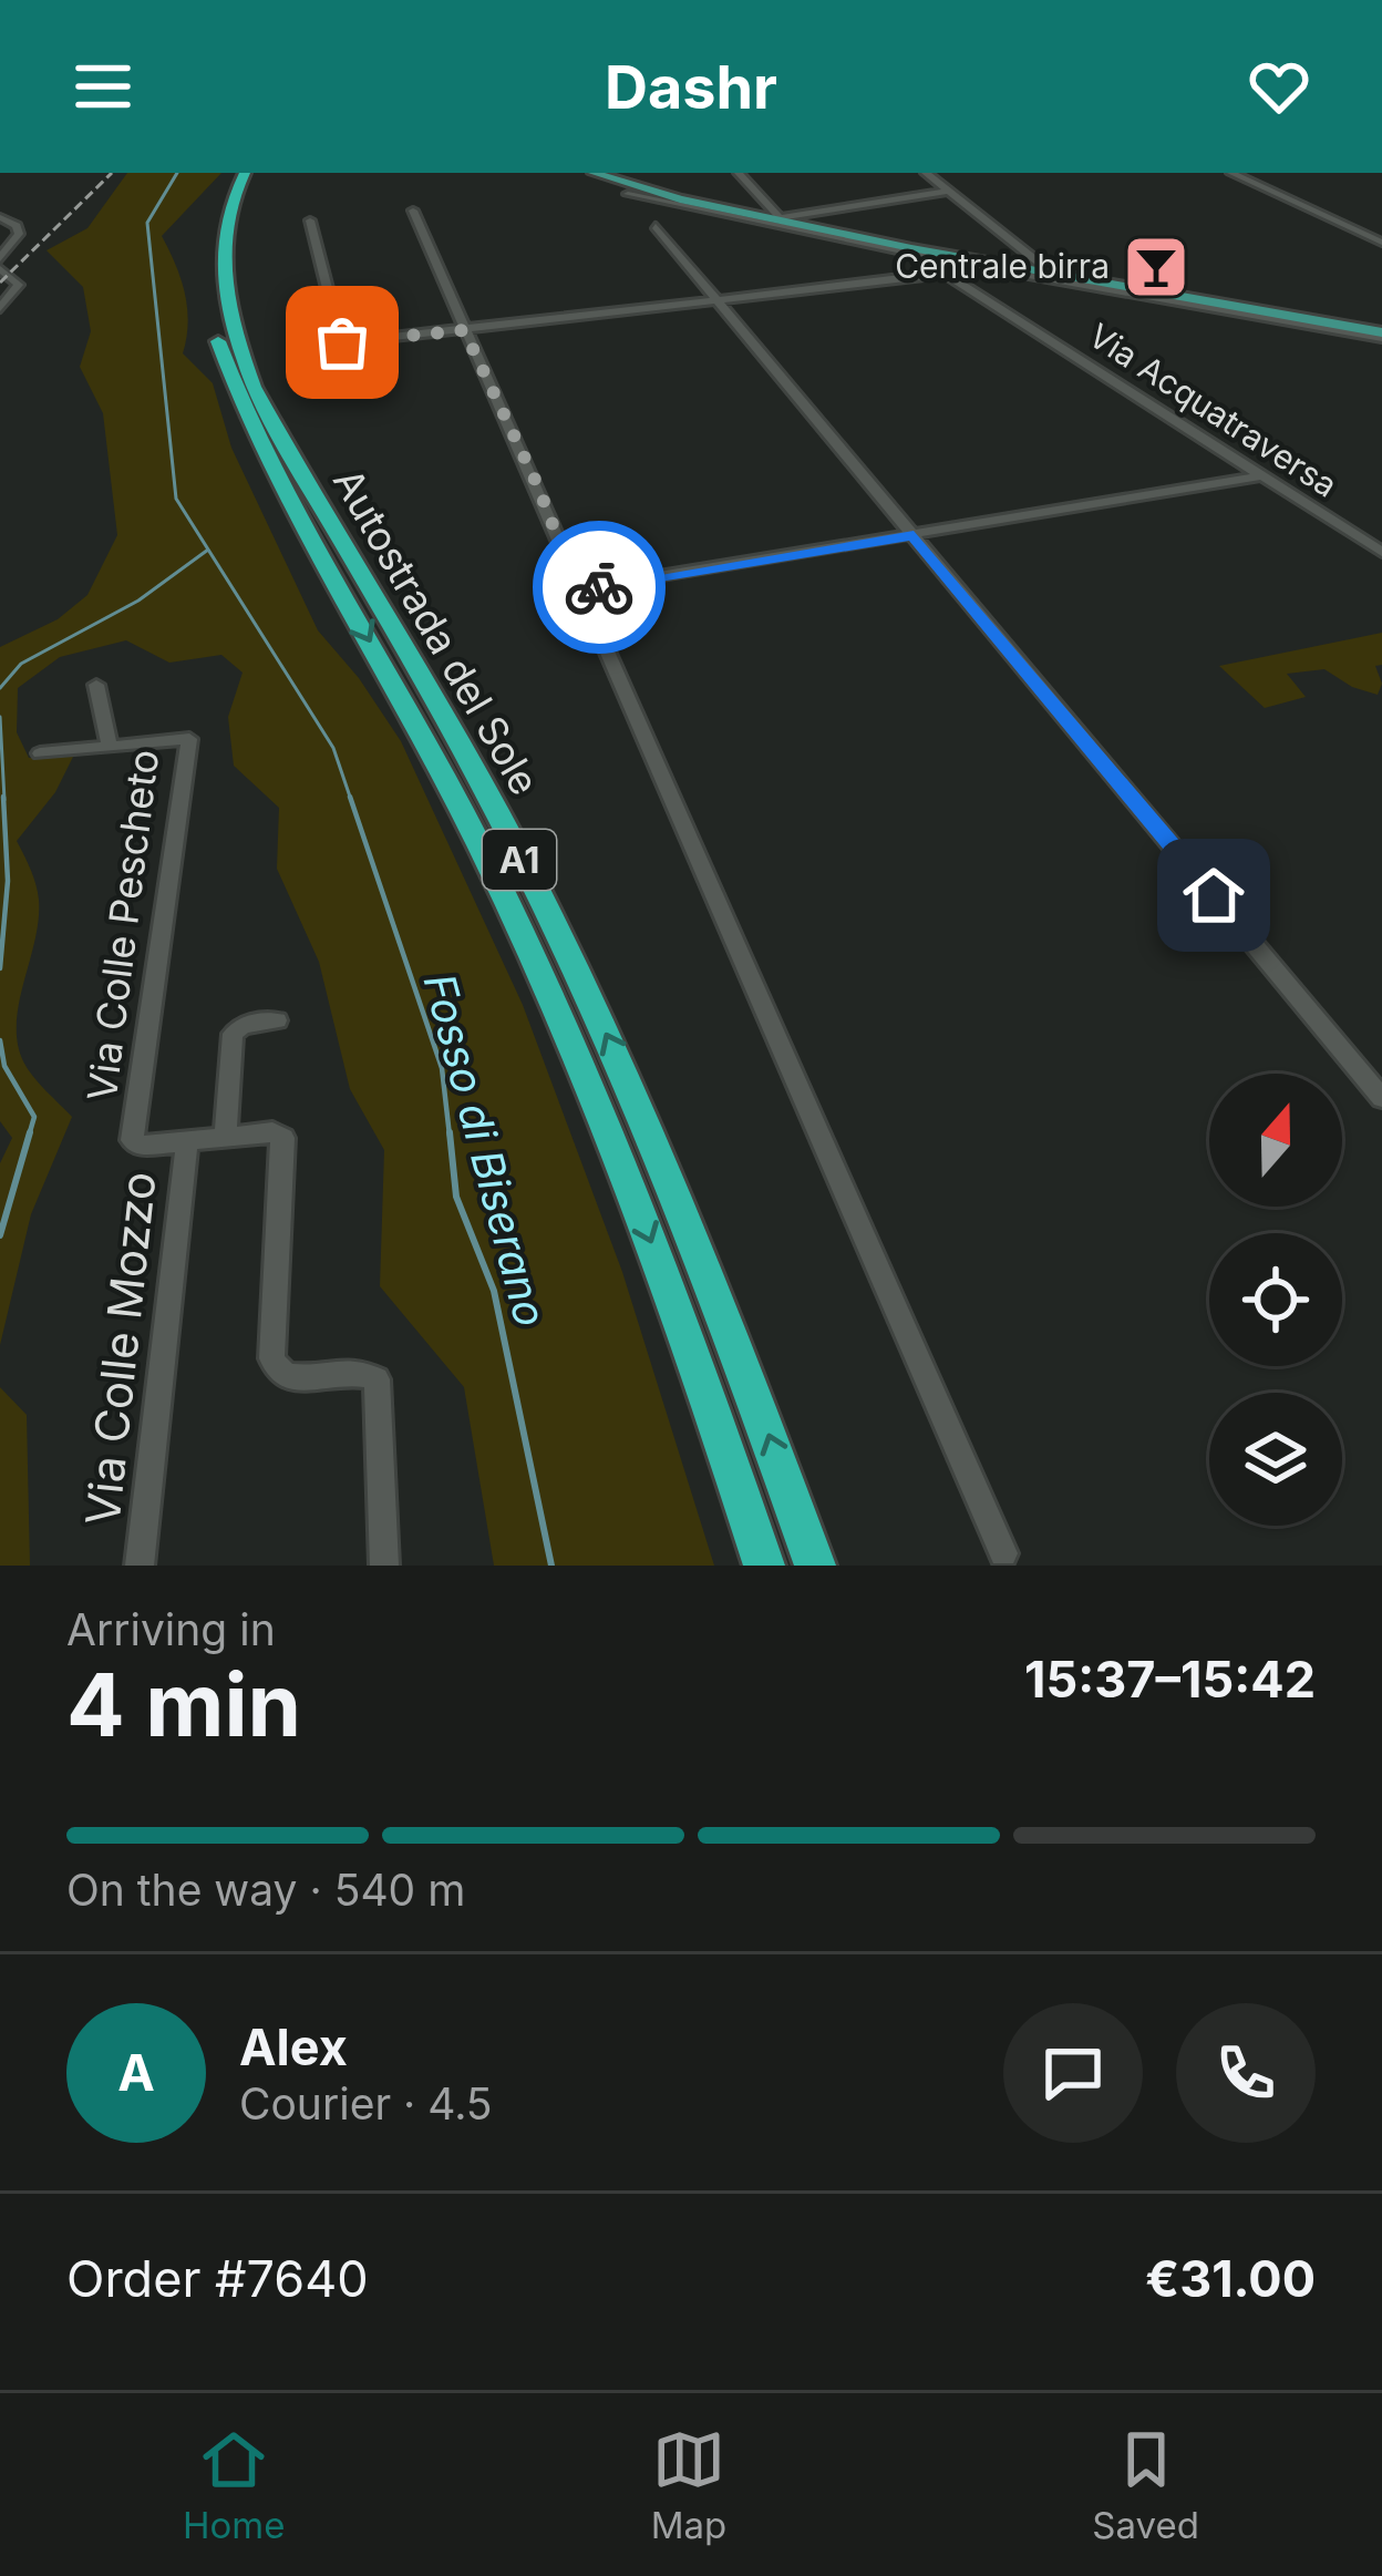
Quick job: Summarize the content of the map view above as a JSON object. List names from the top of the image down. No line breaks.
{"streets":{"highway":["Autostrada del Sole","A1"],"street":["Via Acquatraversa","Via Colle Pescheto","Via Colle Mozzo"]},"crossings":[["Via Colle Pescheto","Via Colle Mozzo"]],"water":["Fosso di Biserano"],"places":{"bar":["Centrale birra"]},"north":"top","page":{"header":"Dashr","heading":["4 min","Arriving in","15:37–15:42"],"panel":["Alex","Courier · 4.5","Order #7640","€31.00"],"bar":"On the way · 540 m","round":"A","tabs":["Home","Map","Saved"]}}
